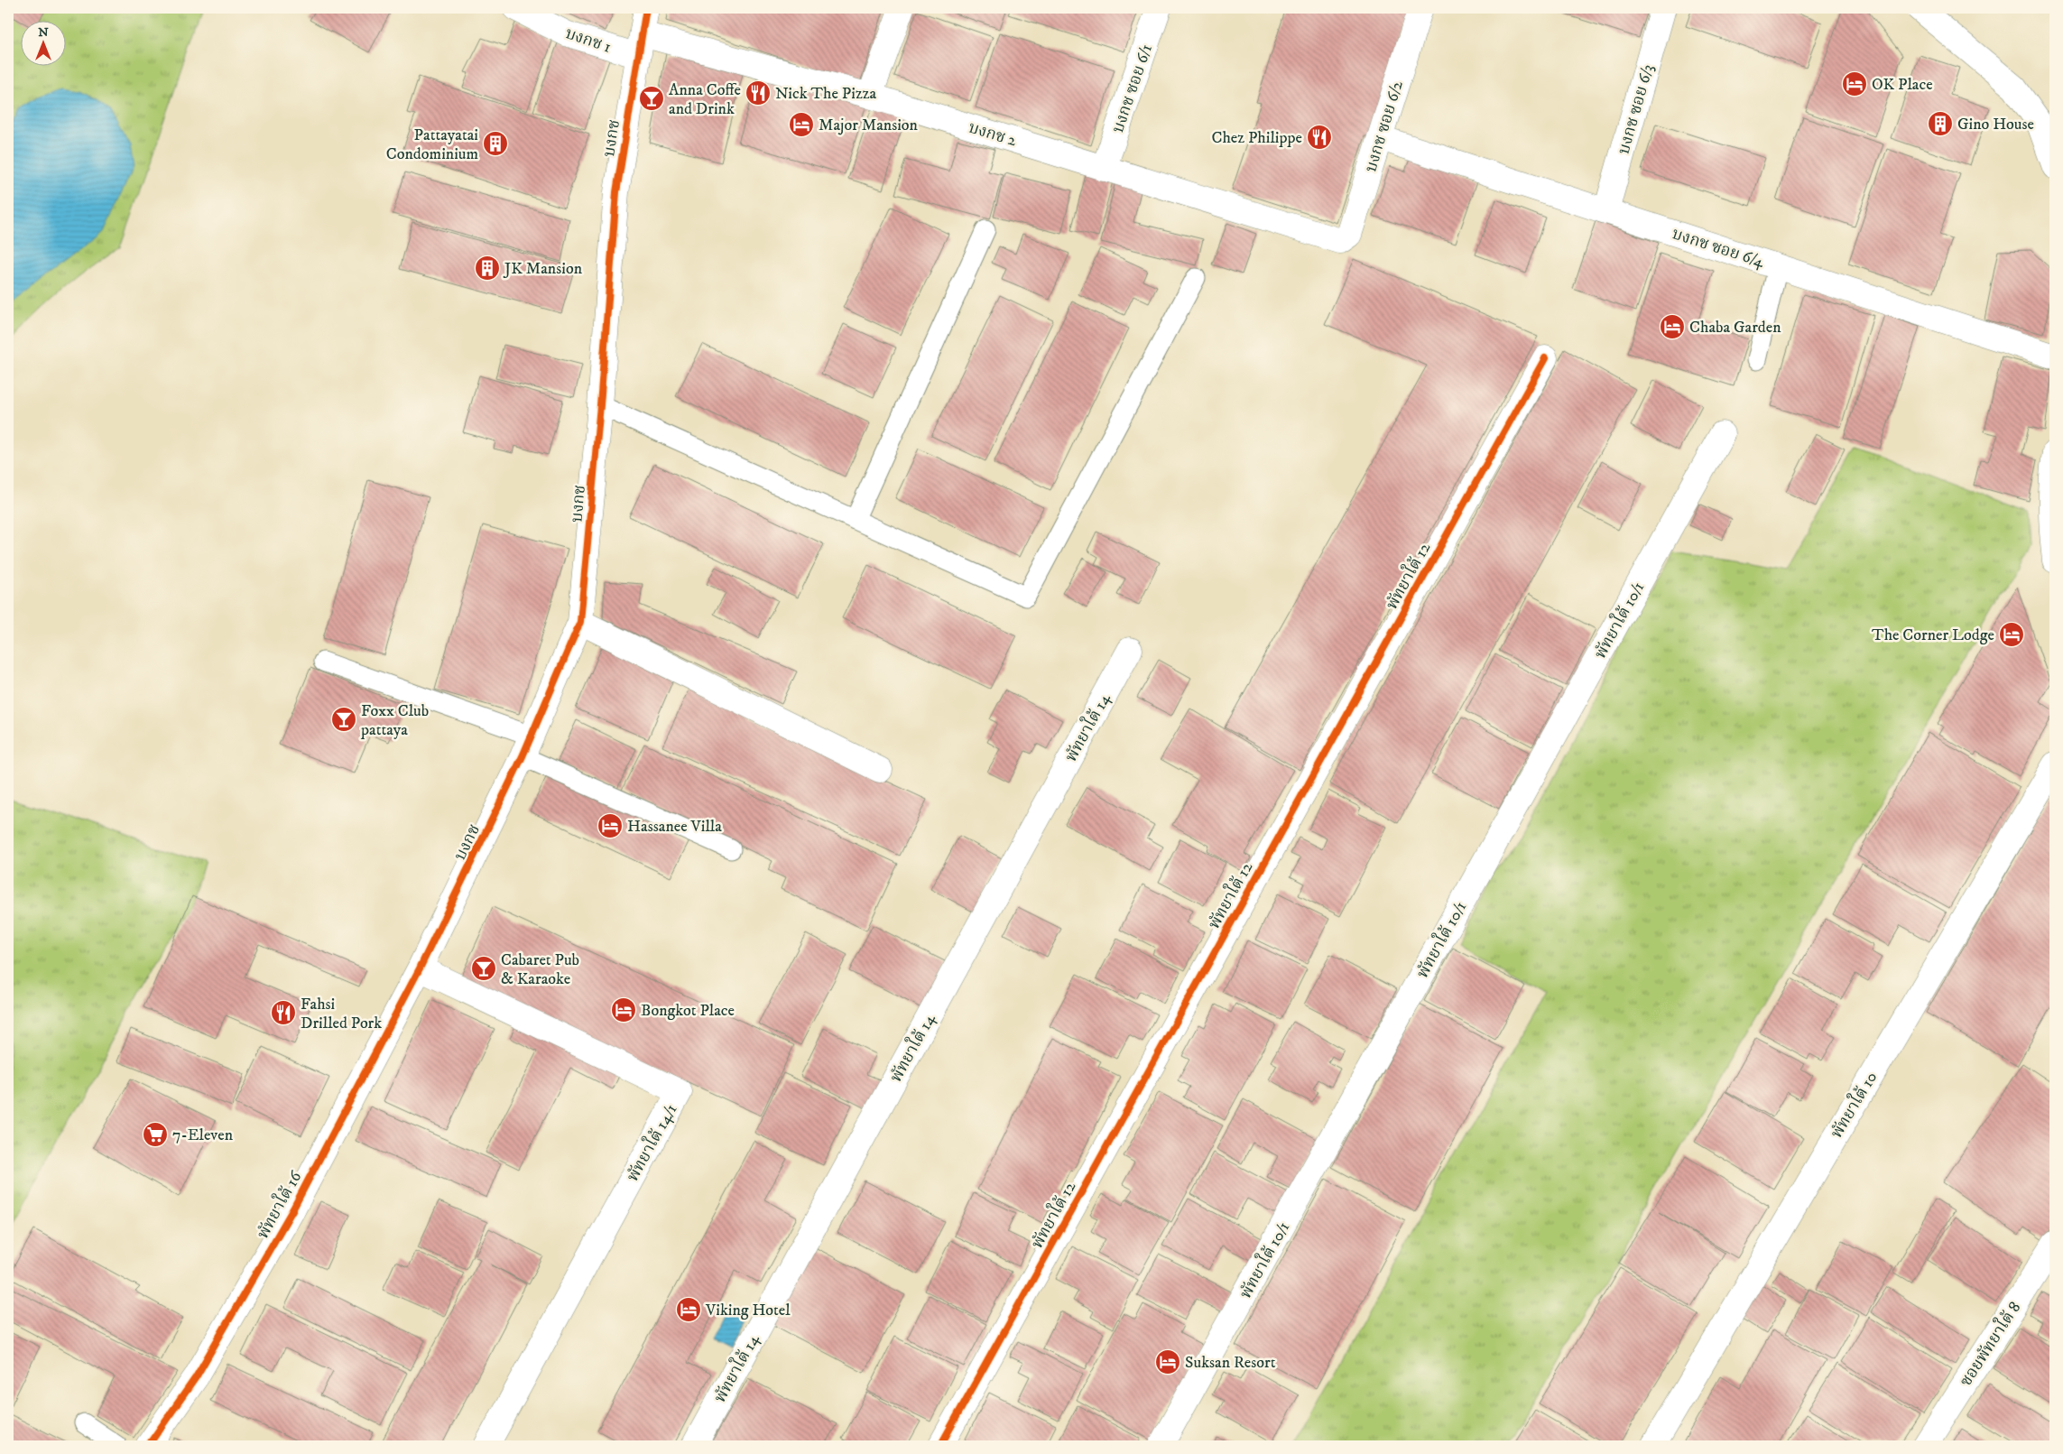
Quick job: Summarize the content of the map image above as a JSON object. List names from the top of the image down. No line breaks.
{"streets":{"street":["บงกช 1","บงกช ซอย 6/1","บงกช ซอย 6/3","บงกช ซอย 6/2","บงกช 2","บงกช","บงกช ซอย 6/4","พัทยาใต้ 12","พัทยาใต้ 10/1","พัทยาใต้ 14","พัทยาใต้ 10","พัทยาใต้ 14/1","พัทยาใต้ 16","ซอยพัทยาใต้ 8"]},"crossings":[["บงกช 1","บงกช 2"],["บงกช 1","บงกช"],["บงกช ซอย 6/1","บงกช 2"],["บงกช ซอย 6/3","บงกช ซอย 6/4"],["บงกช ซอย 6/2","บงกช 2"],["บงกช ซอย 6/2","บงกช ซอย 6/4"],["บงกช 2","บงกช"],["บงกช","พัทยาใต้ 14/1"],["บงกช","พัทยาใต้ 16"],["พัทยาใต้ 14/1","พัทยาใต้ 16"]],"places":{"hotel":["OK Place","Major Mansion","Chaba Garden","The Corner Lodge","Hassanee Villa","Bongkot Place","Viking Hotel","Suksan Resort"],"restaurant":["Nick The Pizza","Chez Philippe","Fahsi Drilled Pork"],"bar":["Anna Coffe and Drink","Foxx Club pattaya","Cabaret Pub & Karaoke"],"building":["Gino House","Pattayatai Condominium","JK Mansion"],"supermarket":["7-Eleven"]},"north":"top"}
